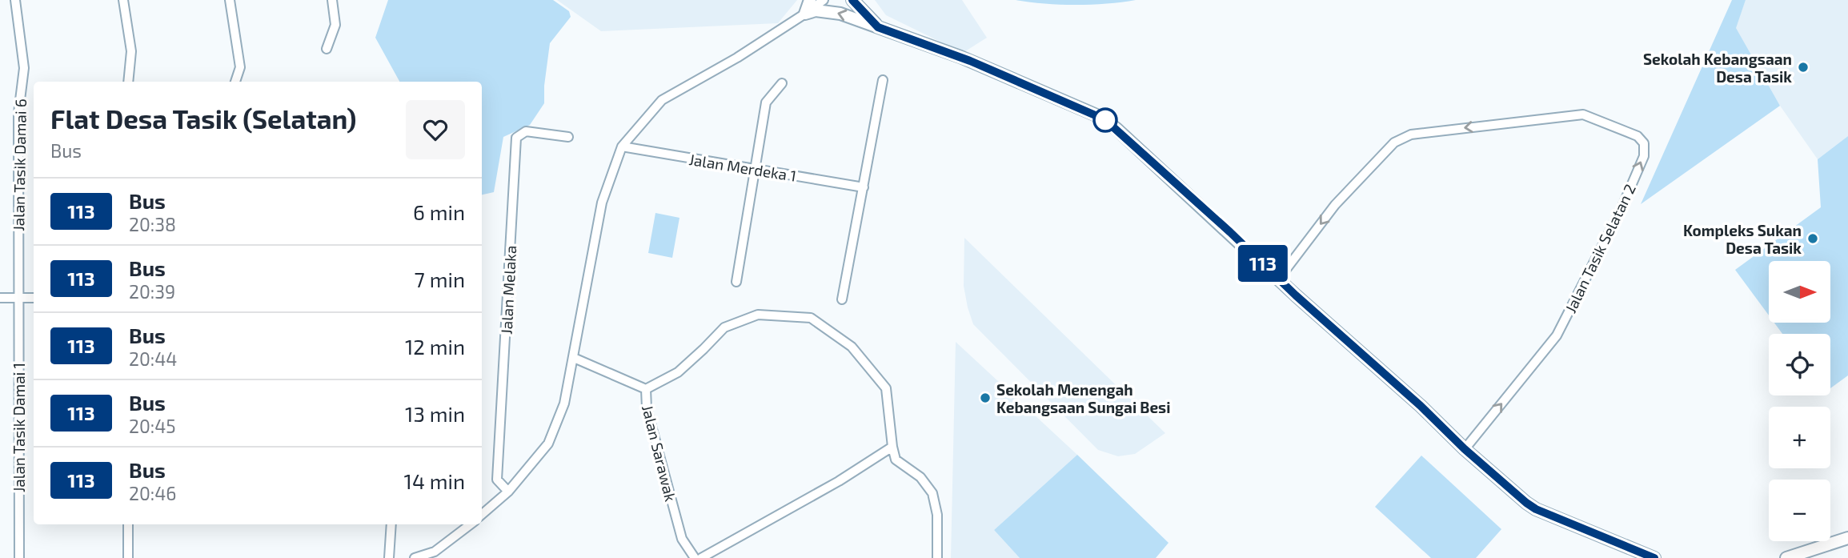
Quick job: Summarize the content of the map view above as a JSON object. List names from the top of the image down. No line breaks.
{"streets":{"street":["Jalan Tasik Damai 6","Jalan Merdeka 1","Jalan Tasik Selatan 2","Jalan Melaka","Jalan Tasik Damai 1","Jalan Sarawak"]},"crossings":[["Jalan Tasik Damai 6","Jalan Tasik Damai 1"]],"places":["Sekolah Kebangsaan Desa Tasik","Kompleks Sukan Desa Tasik","Sekolah Menengah Kebangsaan Sungai Besi"],"lines":["bus line 113"],"north":"right","page":{"on_map":"113","heading":["Flat Desa Tasik (Selatan)","Bus"],"list":[{"mark":"113","name":"Bus","note":"20:38","value":"6 min"},{"mark":"113","name":"Bus","note":"20:39","value":"7 min"},{"mark":"113","name":"Bus","note":"20:44","value":"12 min"},{"mark":"113","name":"Bus","note":"20:45","value":"13 min"},{"mark":"113","name":"Bus","note":"20:46","value":"14 min"}],"map_buttons":["+","−"]}}
